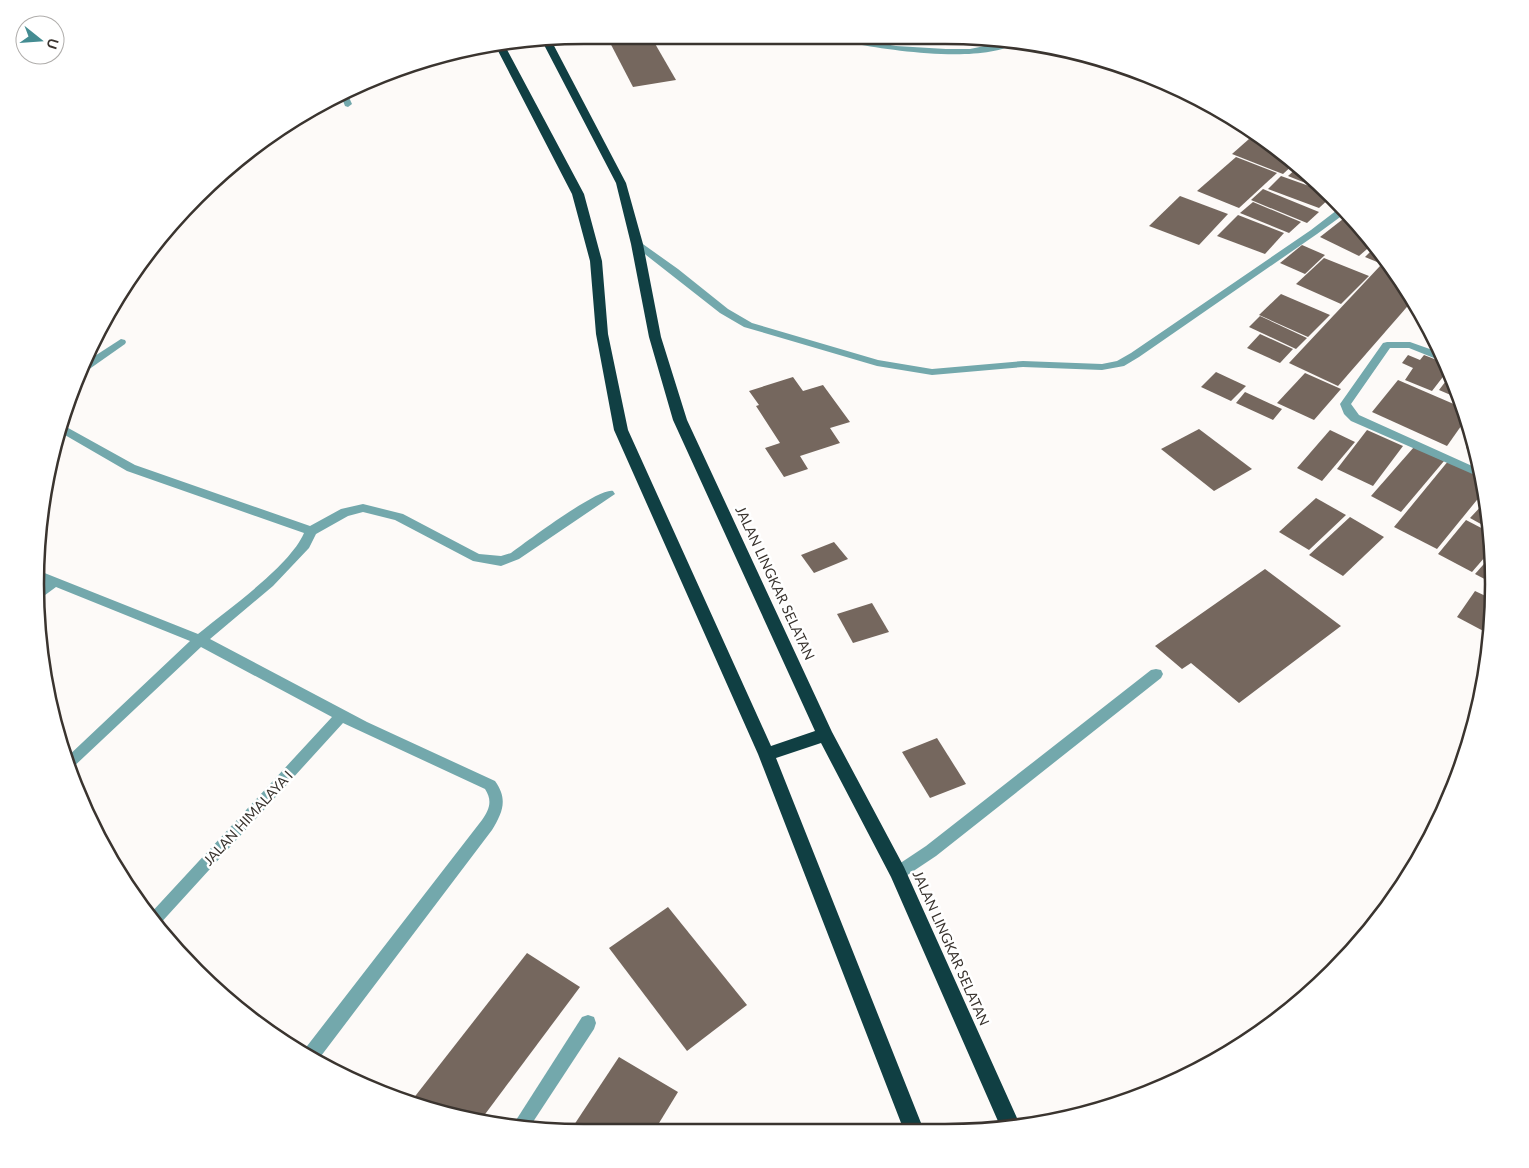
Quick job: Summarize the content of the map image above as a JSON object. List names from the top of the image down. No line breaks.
{"streets":{"highway":["JALAN LINGKAR SELATAN"],"street":["JALAN HIMALAYA I"]},"north":"right"}
